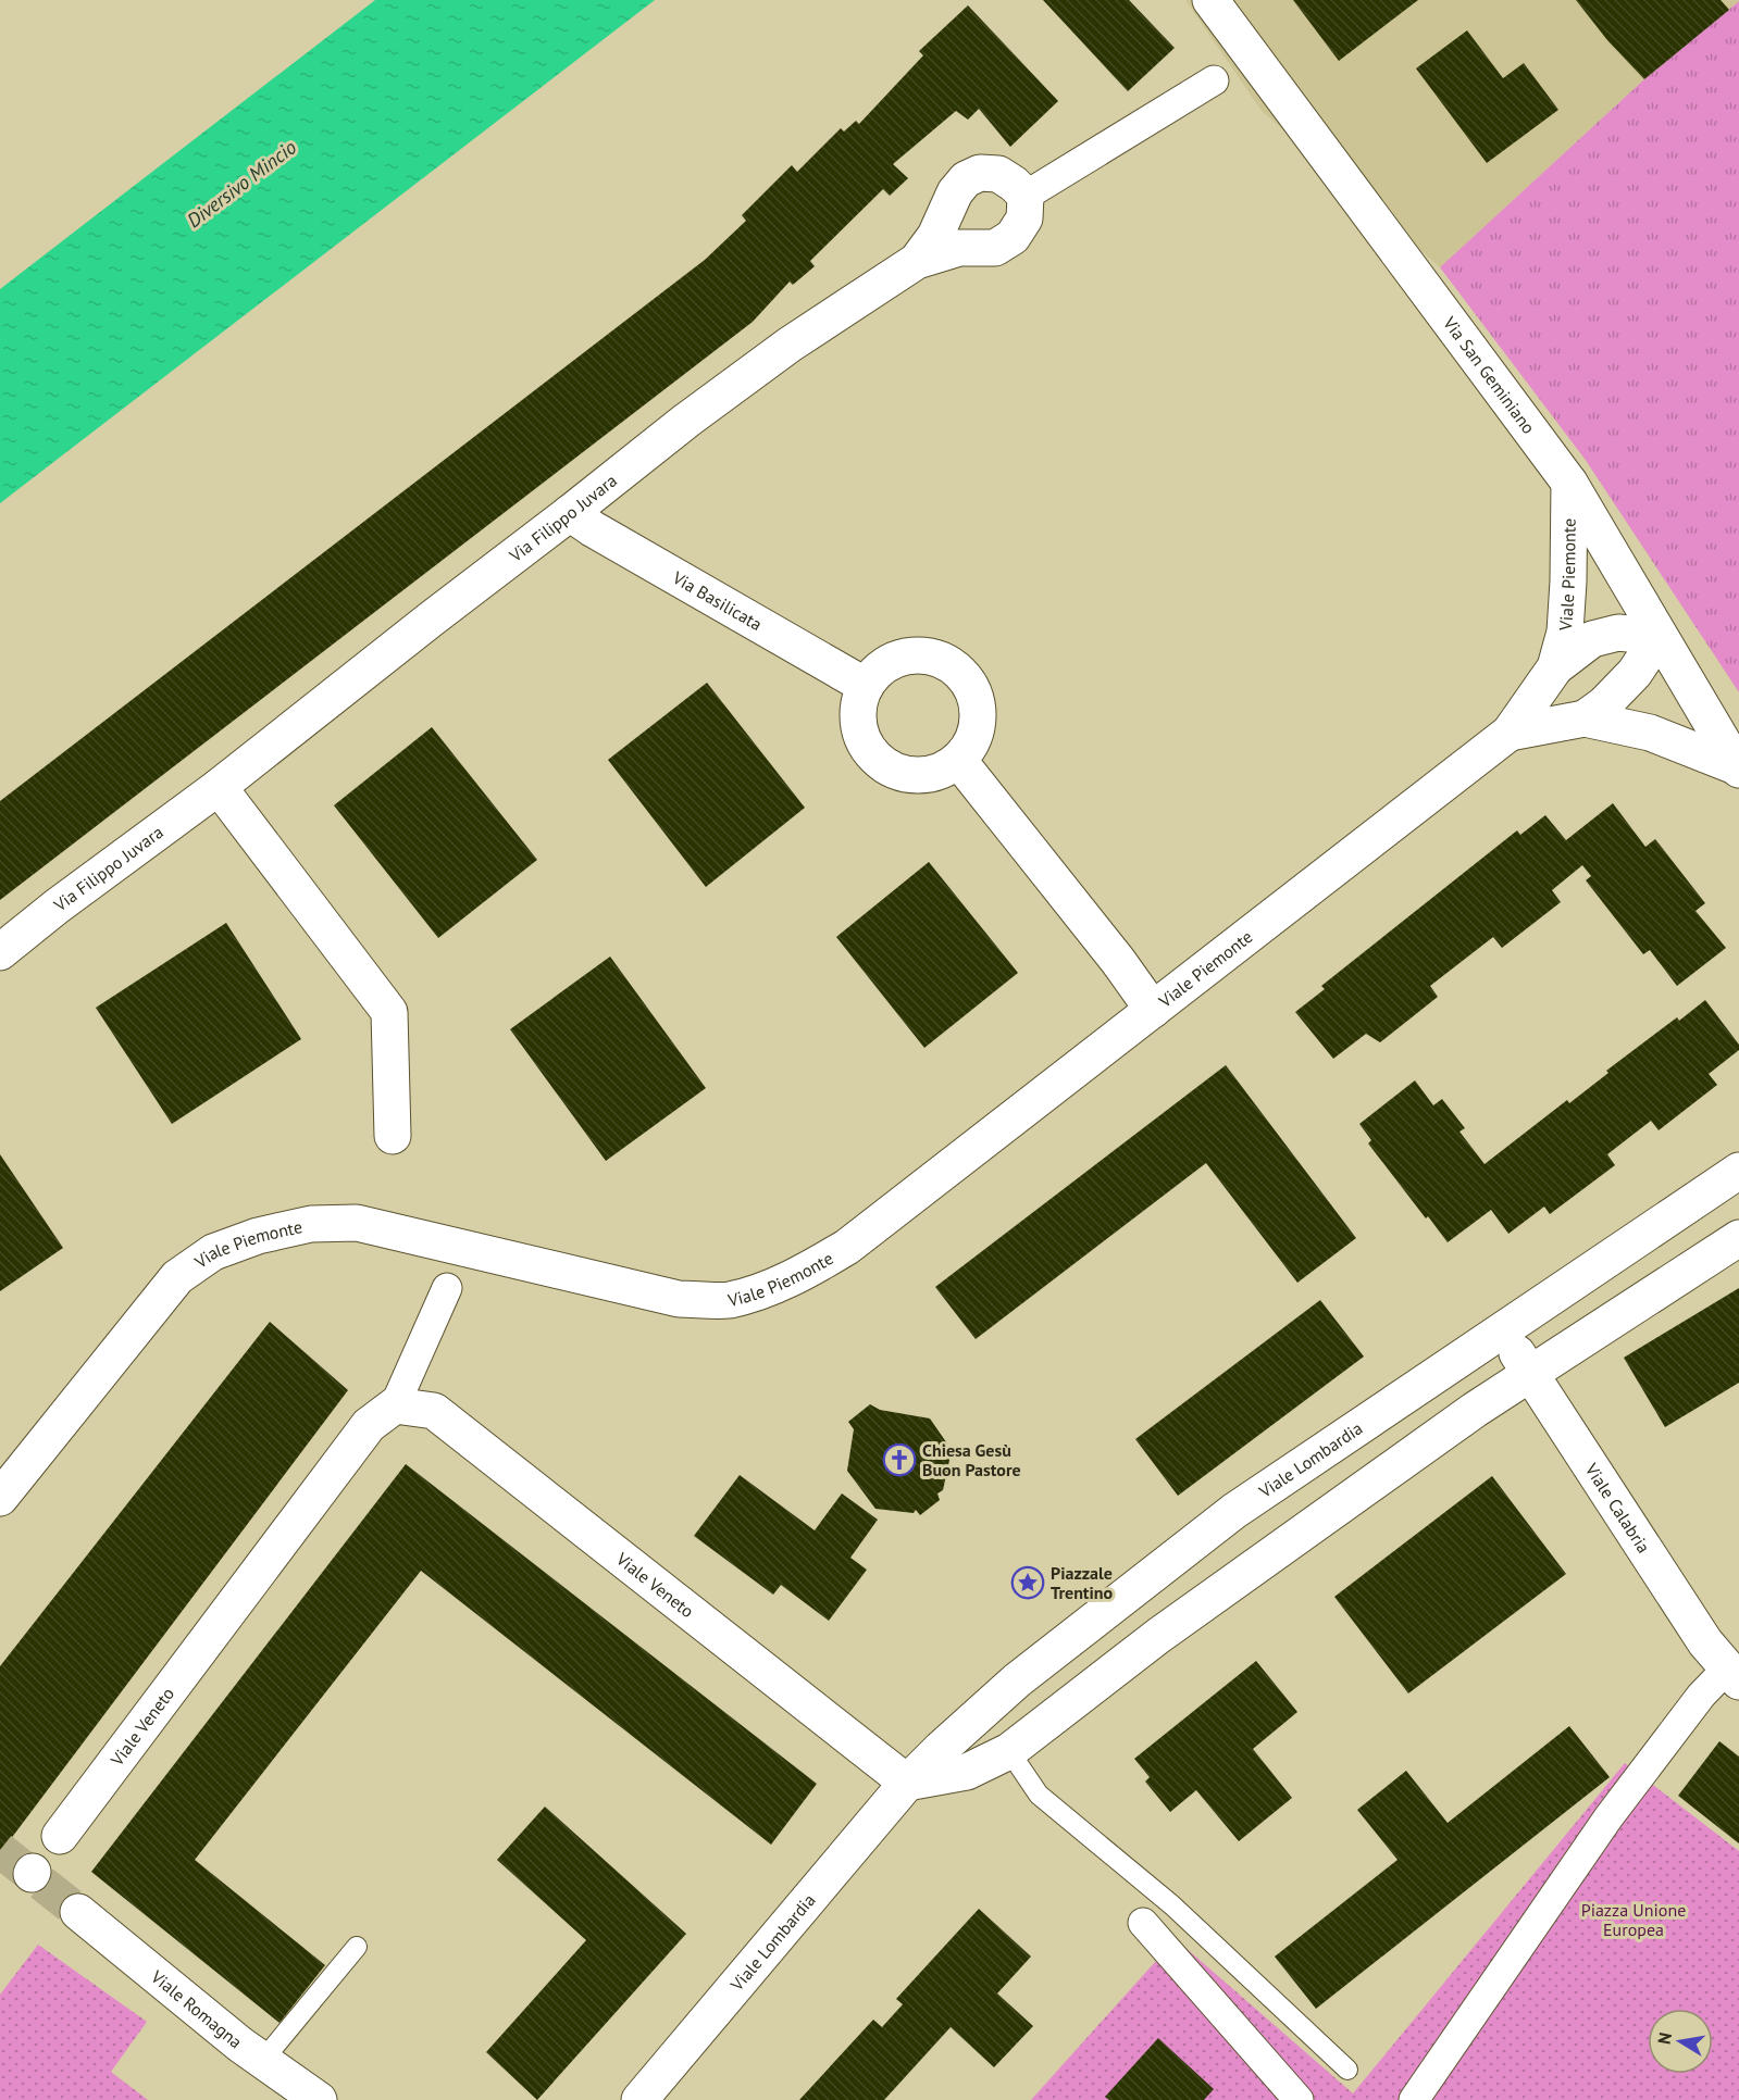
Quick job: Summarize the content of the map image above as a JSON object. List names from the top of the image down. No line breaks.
{"streets":{"street":["Via San Geminiano","Via Filippo Juvara","Viale Piemonte","Via Basilicata","Viale Lombardia","Viale Calabria","Viale Veneto","Viale Romagna"]},"crossings":[["Via San Geminiano","Viale Piemonte"],["Via Filippo Juvara","Via Basilicata"],["Viale Lombardia","Viale Calabria"],["Viale Lombardia","Viale Veneto"]],"water":["Diversivo Mincio"],"parks":["Piazza Unione Europea"],"places":{"church":["Chiesa Gesù Buon Pastore"],"place":["Piazzale Trentino"]},"north":"left"}
